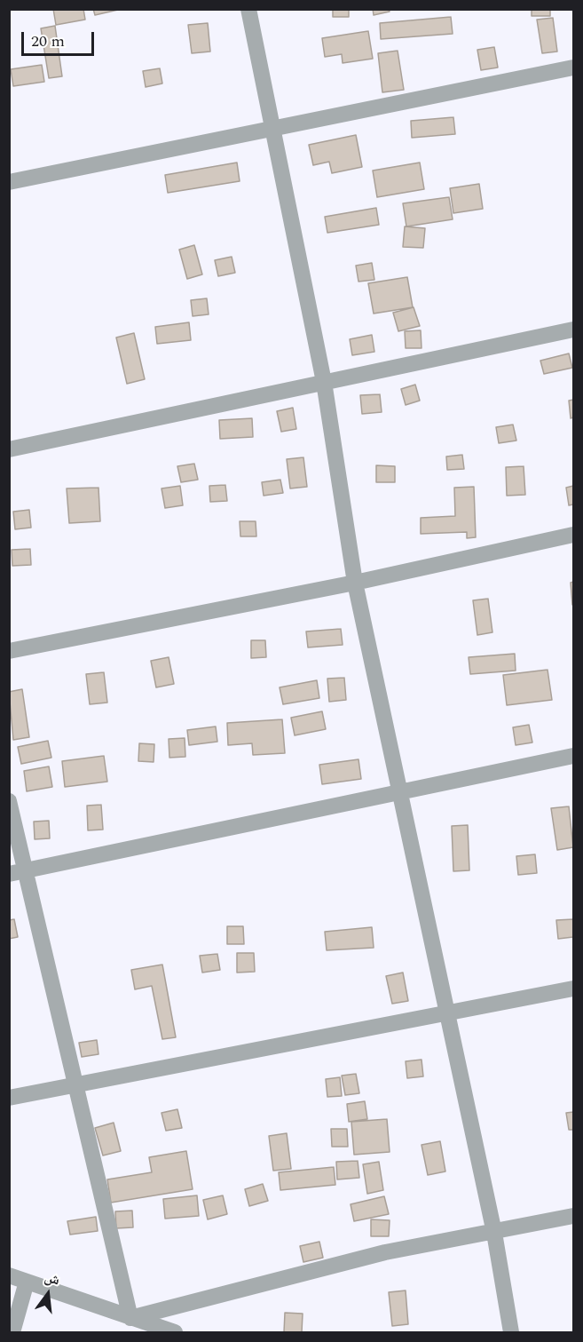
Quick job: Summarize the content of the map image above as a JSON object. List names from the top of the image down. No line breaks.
{"scale_bar":"20 m","north":"top"}
